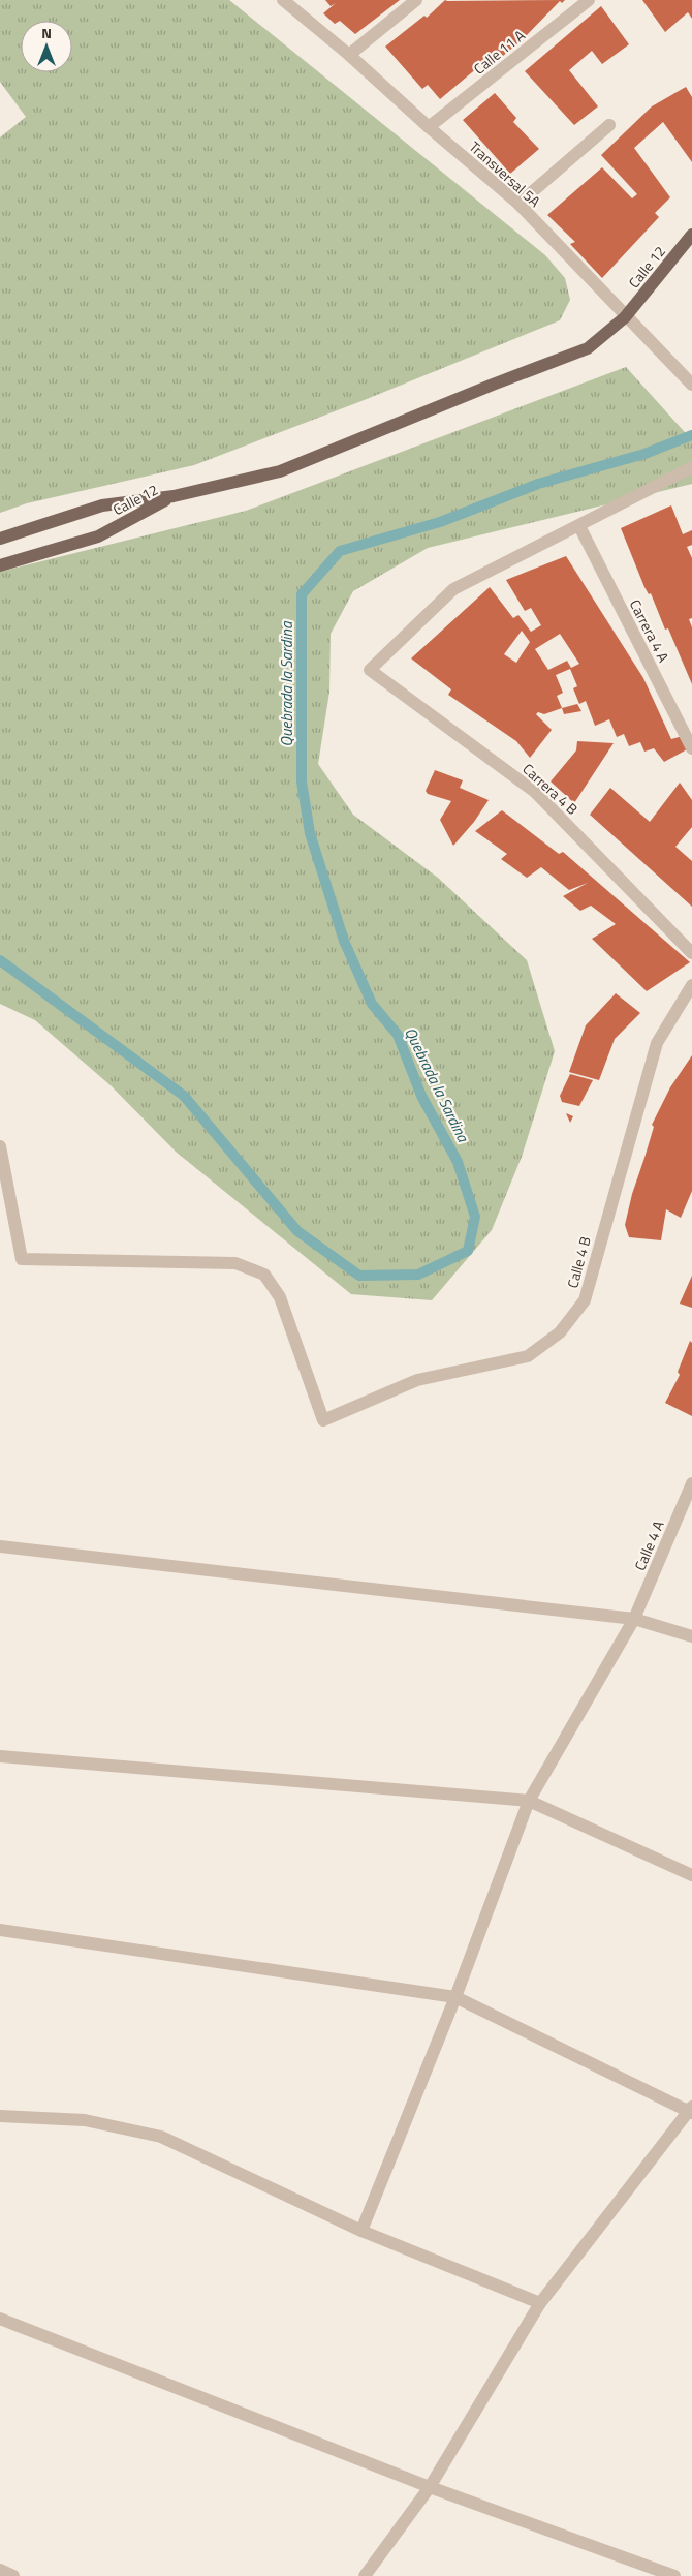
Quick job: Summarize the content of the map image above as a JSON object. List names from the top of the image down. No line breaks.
{"streets":{"main road":["Calle 12"],"street":["Calle 11 A","Transversal 5A","Carrera 4 A","Carrera 4 B","Calle 4 B","Calle 4 A"]},"crossings":[["Calle 11 A","Transversal 5A"],["Transversal 5A","Calle 12"],["Carrera 4 A","Carrera 4 B"]],"water":["Quebrada la Sardina"],"north":"top"}
